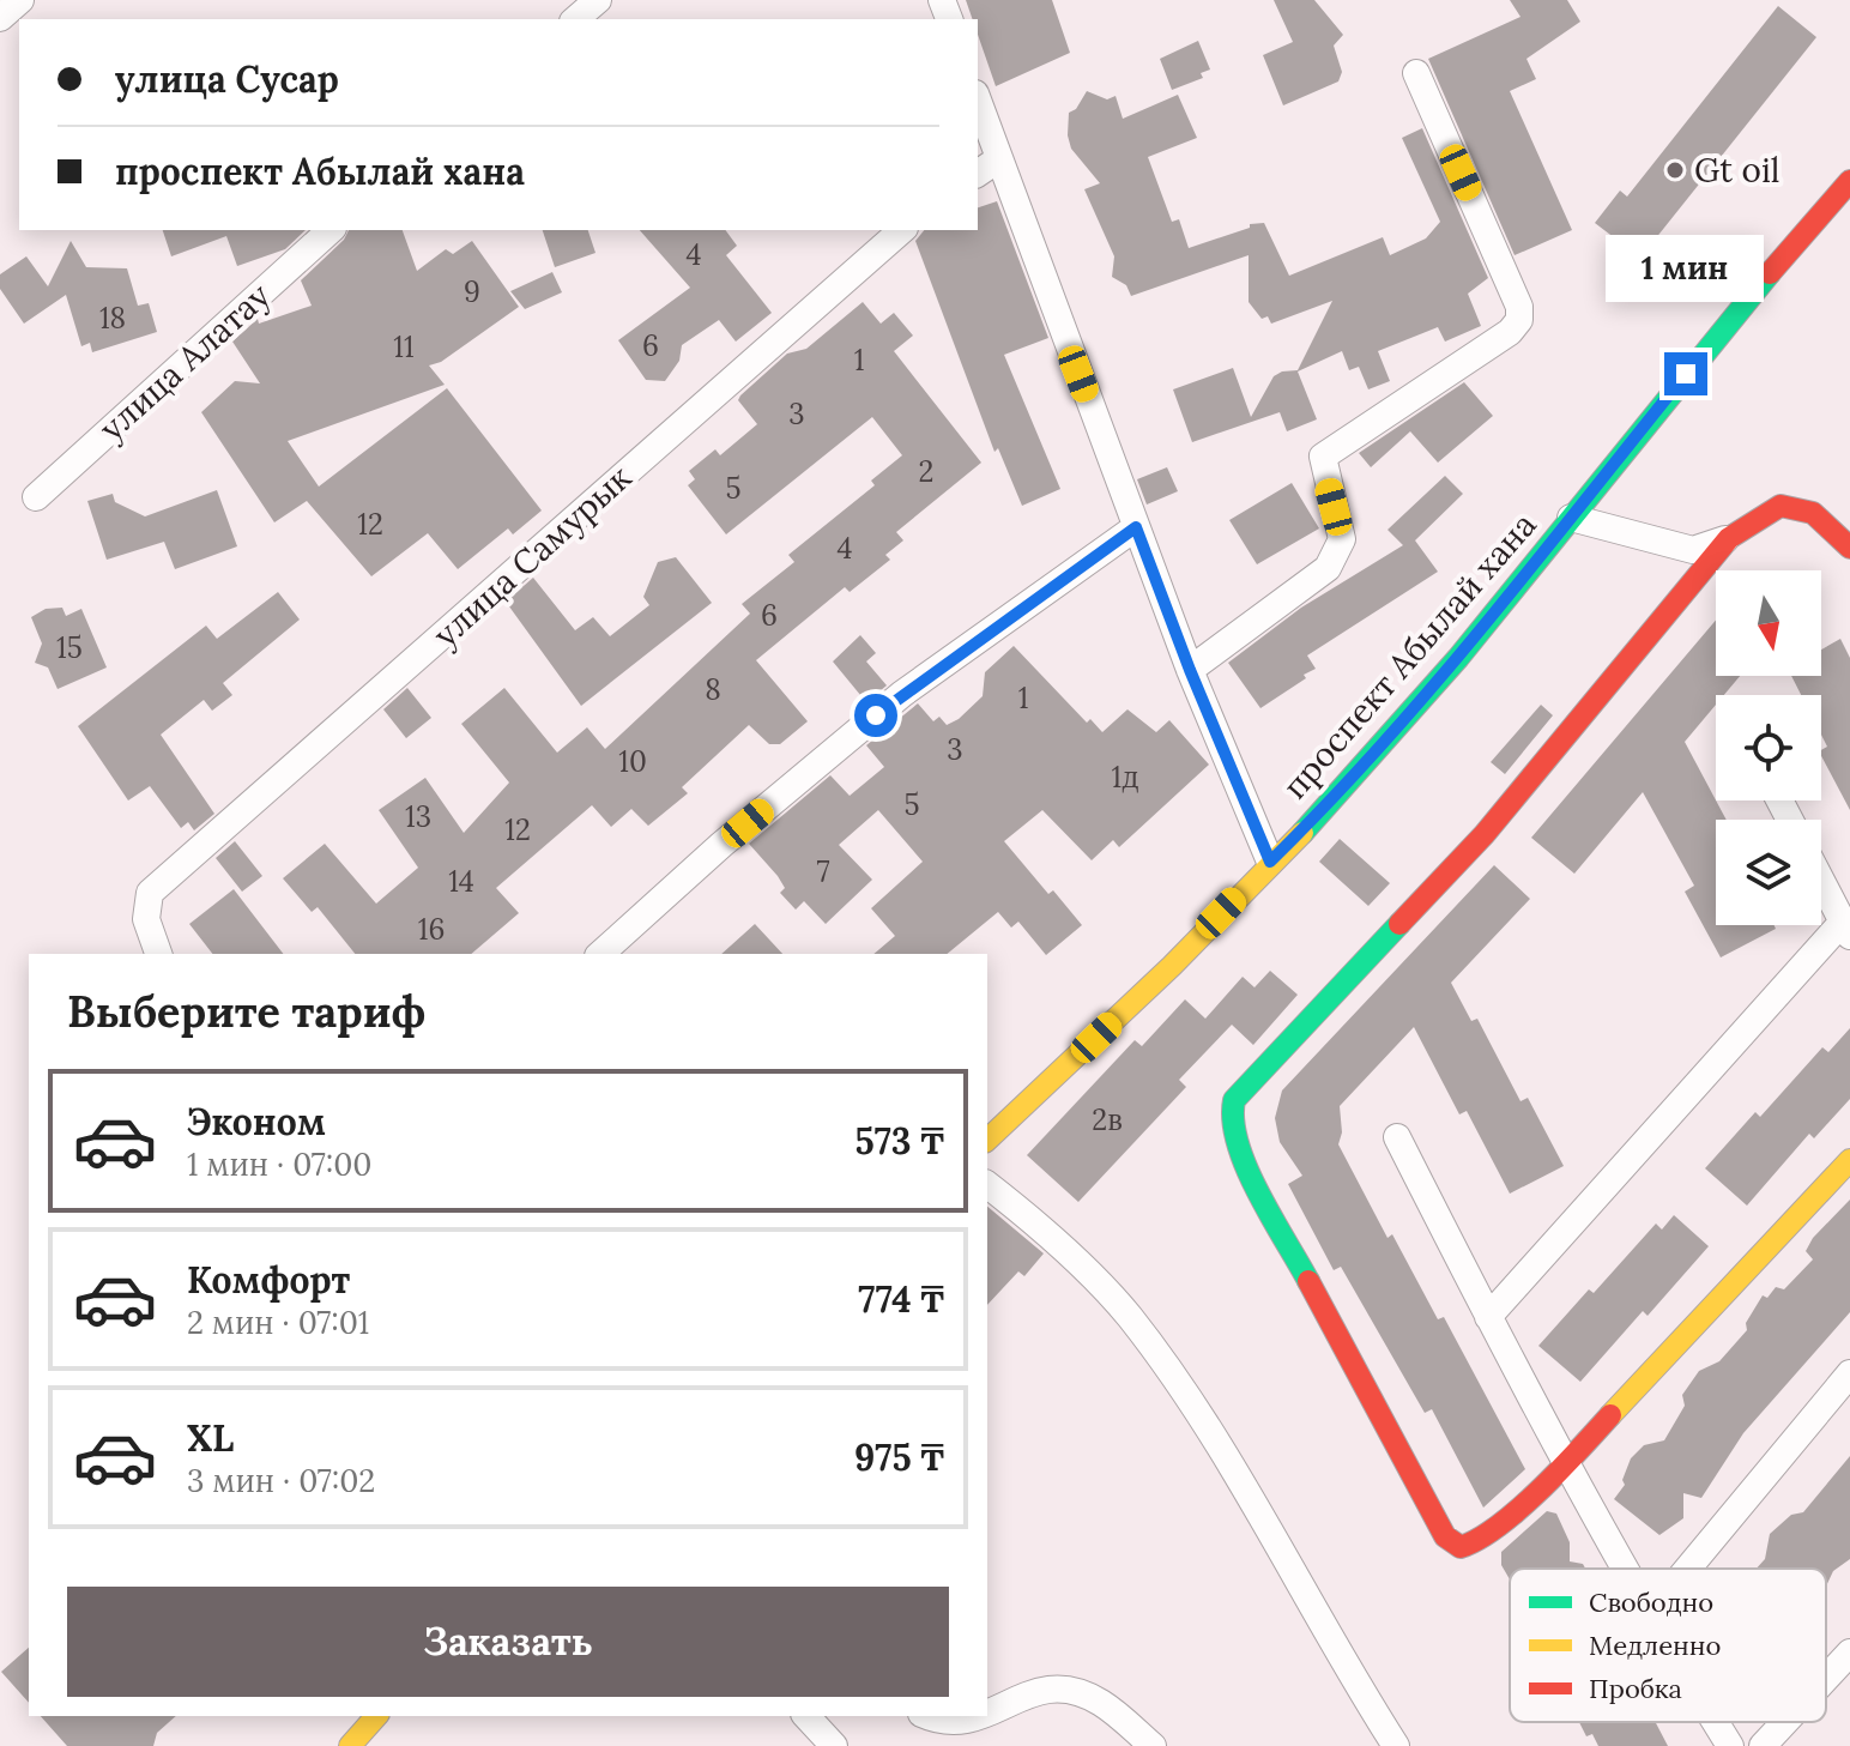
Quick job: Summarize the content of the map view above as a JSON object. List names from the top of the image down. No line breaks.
{"streets":{"street":["улица Алатау","улица Самурык","проспект Абылай хана"]},"places":["Gt oil"],"house_numbers":["4","9","18","6","11","1","3","2","5","12","4","6","15","8","1","3","10","1д","5","13","12","7","14","16","2в"],"legend":["Свободно","Медленно","Пробка"],"north":"bottom","page":{"banner":["улица Сусар","проспект Абылай хана"],"bubble":"1 мин","heading":"Выберите тариф","list":[{"name":"Эконом","note":"1 мин · 07:00","value":"573 ₸"},{"name":"Комфорт","note":"2 мин · 07:01","value":"774 ₸"},{"name":"XL","note":"3 мин · 07:02","value":"975 ₸"}],"buttons":"Заказать"}}
